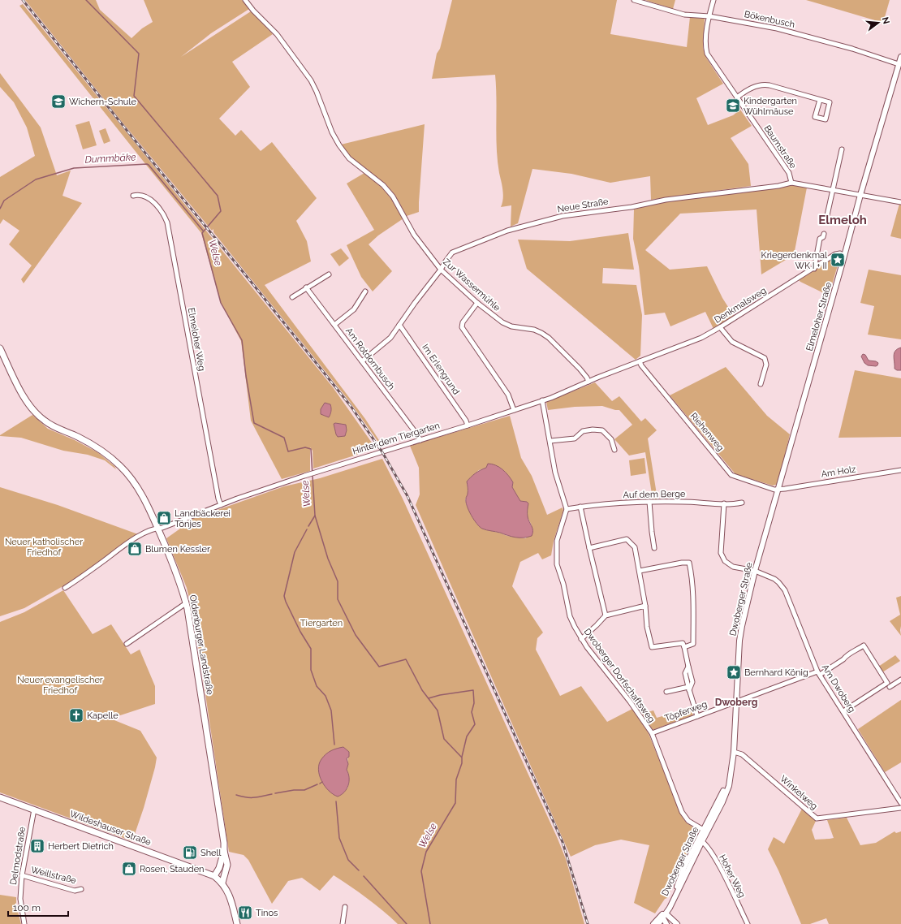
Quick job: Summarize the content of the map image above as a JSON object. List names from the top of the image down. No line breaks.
{"streets":{"main road":["Oldenburger Landstraße","Wildeshauser Straße"],"street":["Bökenbusch","Baumstraße","Neue Straße","Zur Wassermühle","Denkmalsweg","Elmeloher Straße","Elmeloher Weg","Am Rotdornbusch","Im Erlengrund","Riehenweg","Hinter dem Tiergarten","Am Holz","Auf dem Berge","Dwoberger Straße","Dwoberger Dorfschaftsweg","Am Dwoberg","Töpferweg","Winkelweg","Delmodstraße","Weillstraße","Hoher Weg"]},"crossings":[["Bökenbusch","Baumstraße"],["Bökenbusch","Elmeloher Straße"],["Baumstraße","Neue Straße"],["Neue Straße","Zur Wassermühle"],["Neue Straße","Elmeloher Straße"],["Neue Straße","Am Rotdornbusch"],["Neue Straße","Im Erlengrund"],["Zur Wassermühle","Hinter dem Tiergarten"],["Denkmalsweg","Elmeloher Straße"],["Denkmalsweg","Riehenweg"],["Denkmalsweg","Hinter dem Tiergarten"],["Elmeloher Straße","Riehenweg"],["Elmeloher Straße","Am Holz"],["Elmeloher Straße","Dwoberger Straße"],["Elmeloher Weg","Hinter dem Tiergarten"],["Am Rotdornbusch","Hinter dem Tiergarten"],["Im Erlengrund","Hinter dem Tiergarten"],["Riehenweg","Hinter dem Tiergarten"],["Riehenweg","Am Holz"],["Hinter dem Tiergarten","Oldenburger Landstraße"],["Auf dem Berge","Dwoberger Dorfschaftsweg"],["Auf dem Berge","Am Dwoberg"],["Dwoberger Straße","Dwoberger Dorfschaftsweg"],["Dwoberger Straße","Am Dwoberg"],["Dwoberger Straße","Töpferweg"],["Dwoberger Straße","Winkelweg"],["Dwoberger Straße","Hoher Weg"],["Oldenburger Landstraße","Wildeshauser Straße"],["Dwoberger Dorfschaftsweg","Töpferweg"],["Am Dwoberg","Töpferweg"],["Wildeshauser Straße","Delmodstraße"],["Delmodstraße","Weillstraße"]],"districts":["Elmeloh","Dwoberg"],"water":["Dummbäke","Welse"],"parks":["Neuer katholischer Friedhof","Tiergarten","Neuer evangelischer Friedhof"],"places":{"school or university":["Wichern-Schule","Kindergarten Wühlmäuse"],"place":["Kriegerdenkmal WK I + II","Bernhard König"],"shop":["Landbäckerei Tönjes","Blumen Kessler","Rosen, Stauden"],"church":["Kapelle"],"building":["Herbert Dietrich"],"fuel station":["Shell"],"restaurant":["Tinos"]},"scale_bar":"100 m","north":"right"}
